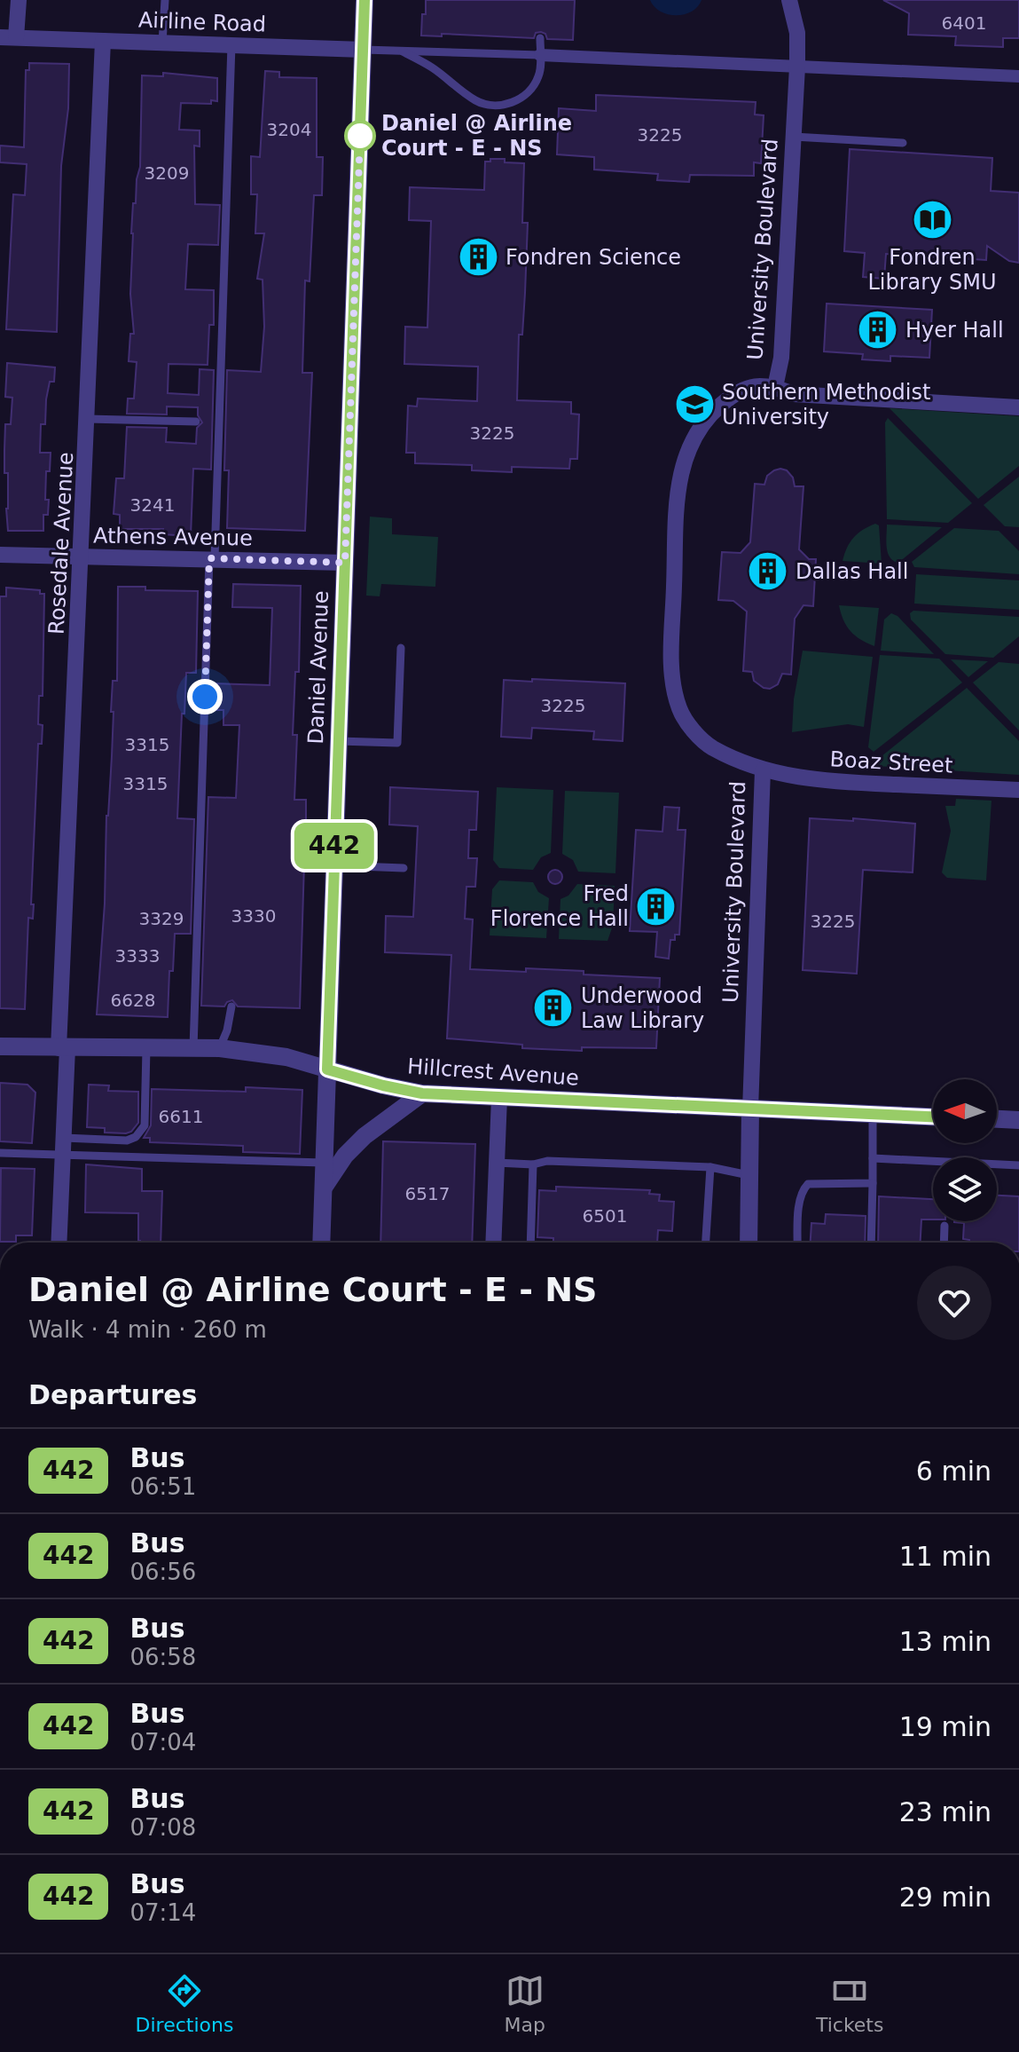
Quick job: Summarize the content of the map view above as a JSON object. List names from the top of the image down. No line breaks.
{"streets":{"street":["Airline Road","University Boulevard","Athens Avenue","Rosedale Avenue","Daniel Avenue","Boaz Street","Hillcrest Avenue"]},"crossings":[["Airline Road","University Boulevard"],["Airline Road","Rosedale Avenue"],["Airline Road","Daniel Avenue"],["University Boulevard","Boaz Street"],["University Boulevard","Hillcrest Avenue"],["Athens Avenue","Rosedale Avenue"],["Athens Avenue","Daniel Avenue"],["Rosedale Avenue","Hillcrest Avenue"],["Daniel Avenue","Hillcrest Avenue"]],"places":{"other":["Daniel @ Airline Court - E - NS"],"library":["Fondren Library SMU"],"building":["Fondren Science","Hyer Hall","Dallas Hall","Fred Florence Hall","Underwood Law Library"],"school or university":["Southern Methodist University"]},"lines":["bus line 442"],"house_numbers":["6401","3204","3225","3209","3225","3241","3225","3315","3315","3330","3329","3225","3333","6628","6611","6517","6501"],"north":"left","page":{"on_map":"442","heading":[["Daniel @ Airline Court - E - NS","Walk · 4 min · 260 m"],"Departures"],"list":[{"mark":"442","name":"Bus","note":"06:51","value":"6 min"},{"mark":"442","name":"Bus","note":"06:56","value":"11 min"},{"mark":"442","name":"Bus","note":"06:58","value":"13 min"},{"mark":"442","name":"Bus","note":"07:04","value":"19 min"},{"mark":"442","name":"Bus","note":"07:08","value":"23 min"},{"mark":"442","name":"Bus","note":"07:14","value":"29 min"}],"tabs":["Directions","Map","Tickets"]}}
